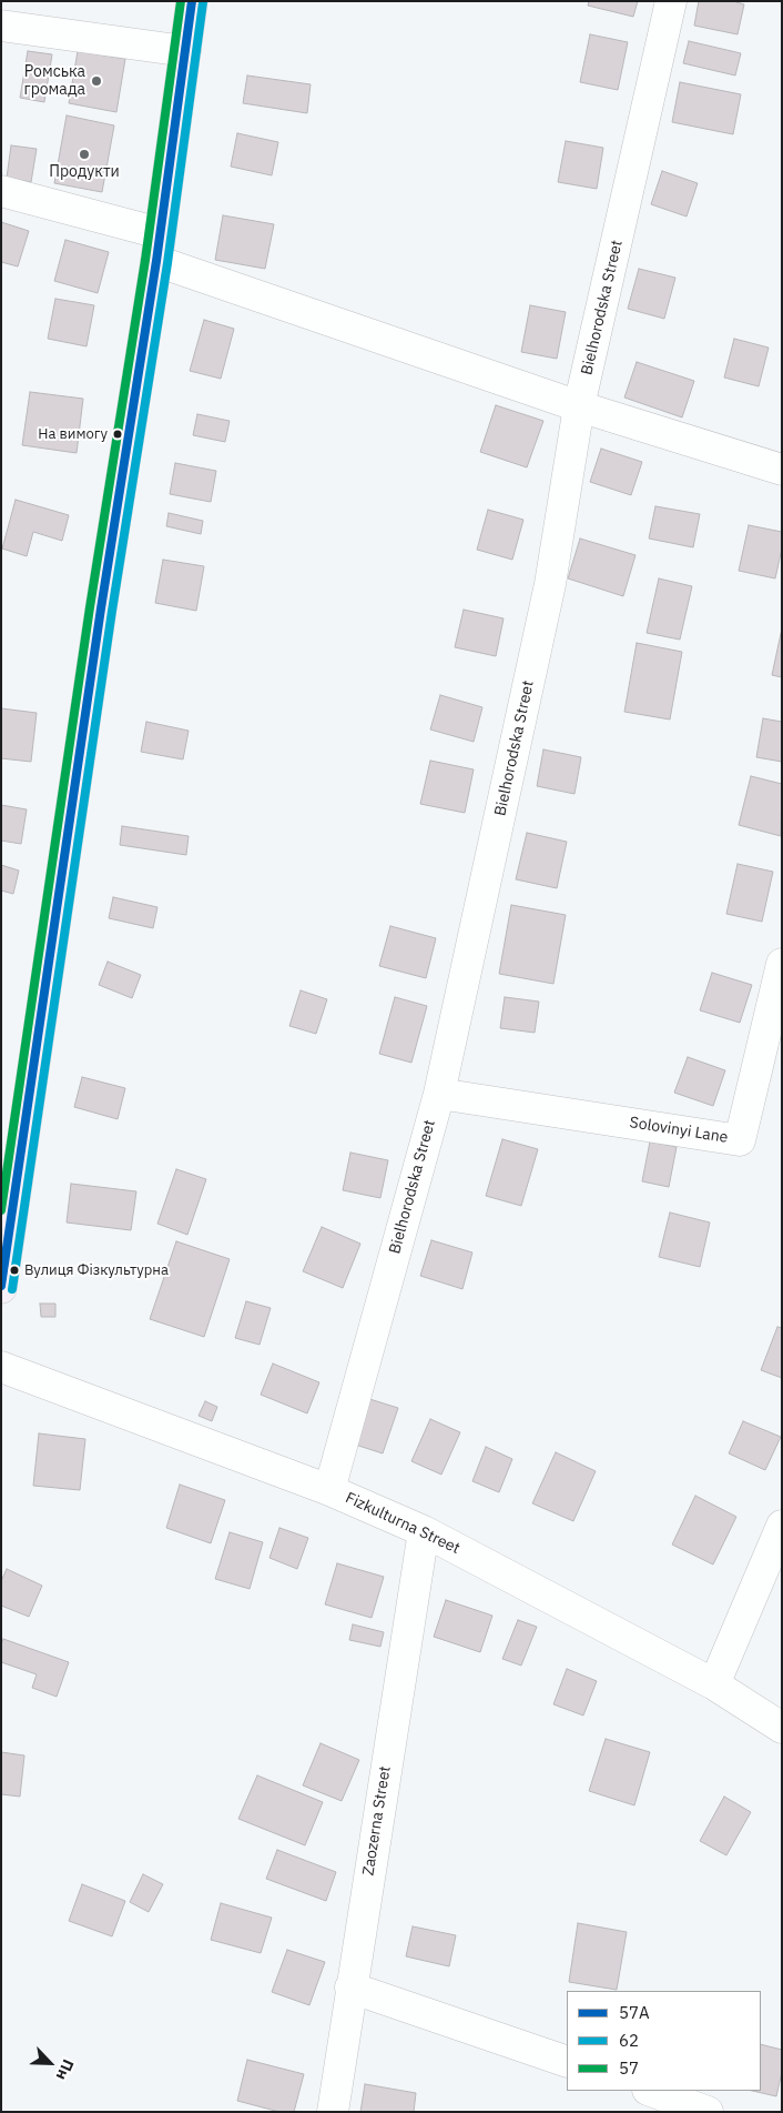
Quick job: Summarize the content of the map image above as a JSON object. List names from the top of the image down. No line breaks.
{"streets":{"street":["Bielhorodska Street","Solovinyi Lane","Fizkulturna Street","Zaozerna Street"]},"crossings":[["Bielhorodska Street","Solovinyi Lane"],["Bielhorodska Street","Fizkulturna Street"],["Fizkulturna Street","Zaozerna Street"]],"places":["Ромська громада","Продукти","На вимогу","Вулиця Фізкультурна"],"lines":["transit line 57А","transit line 57","transit line 62"],"legend":["57А","62","57"],"north":"bottom right"}
